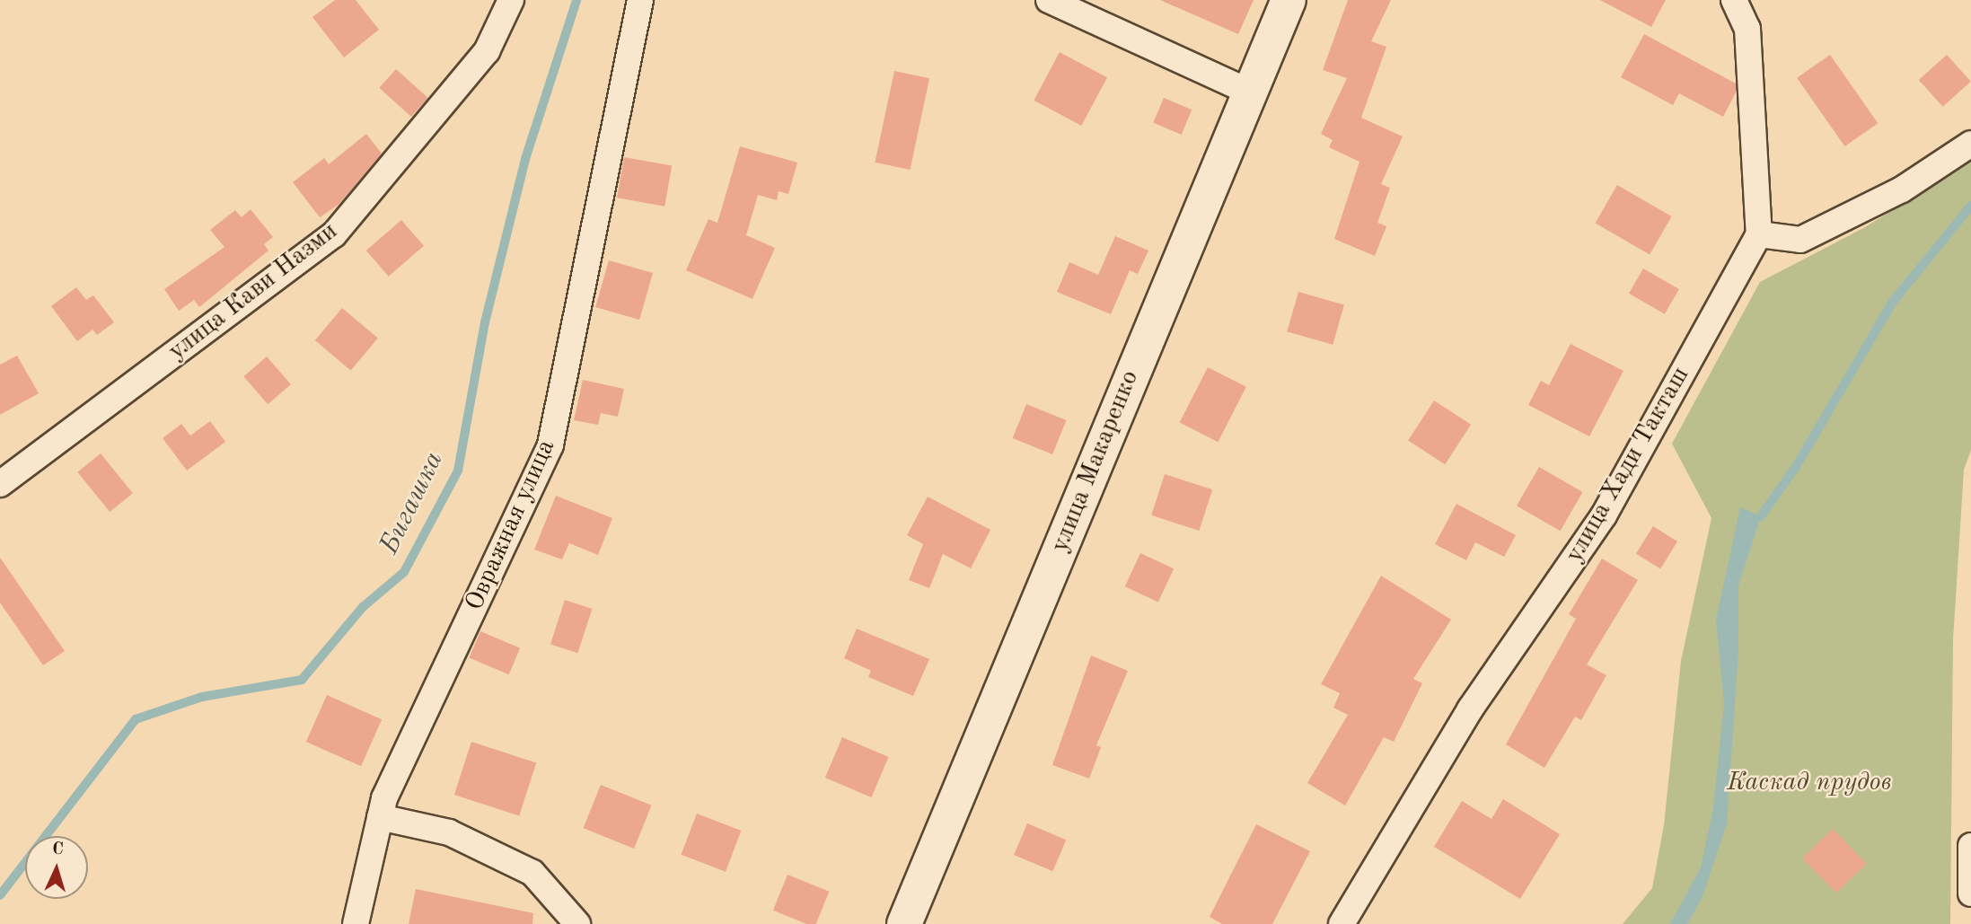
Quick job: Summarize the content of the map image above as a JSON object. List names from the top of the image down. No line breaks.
{"streets":{"street":["улица Кави Назми","улица Макаренко","улица Хади Такташ","Овражная улица"]},"water":["Бигашка"],"parks":["Каскад прудов"],"north":"top"}
